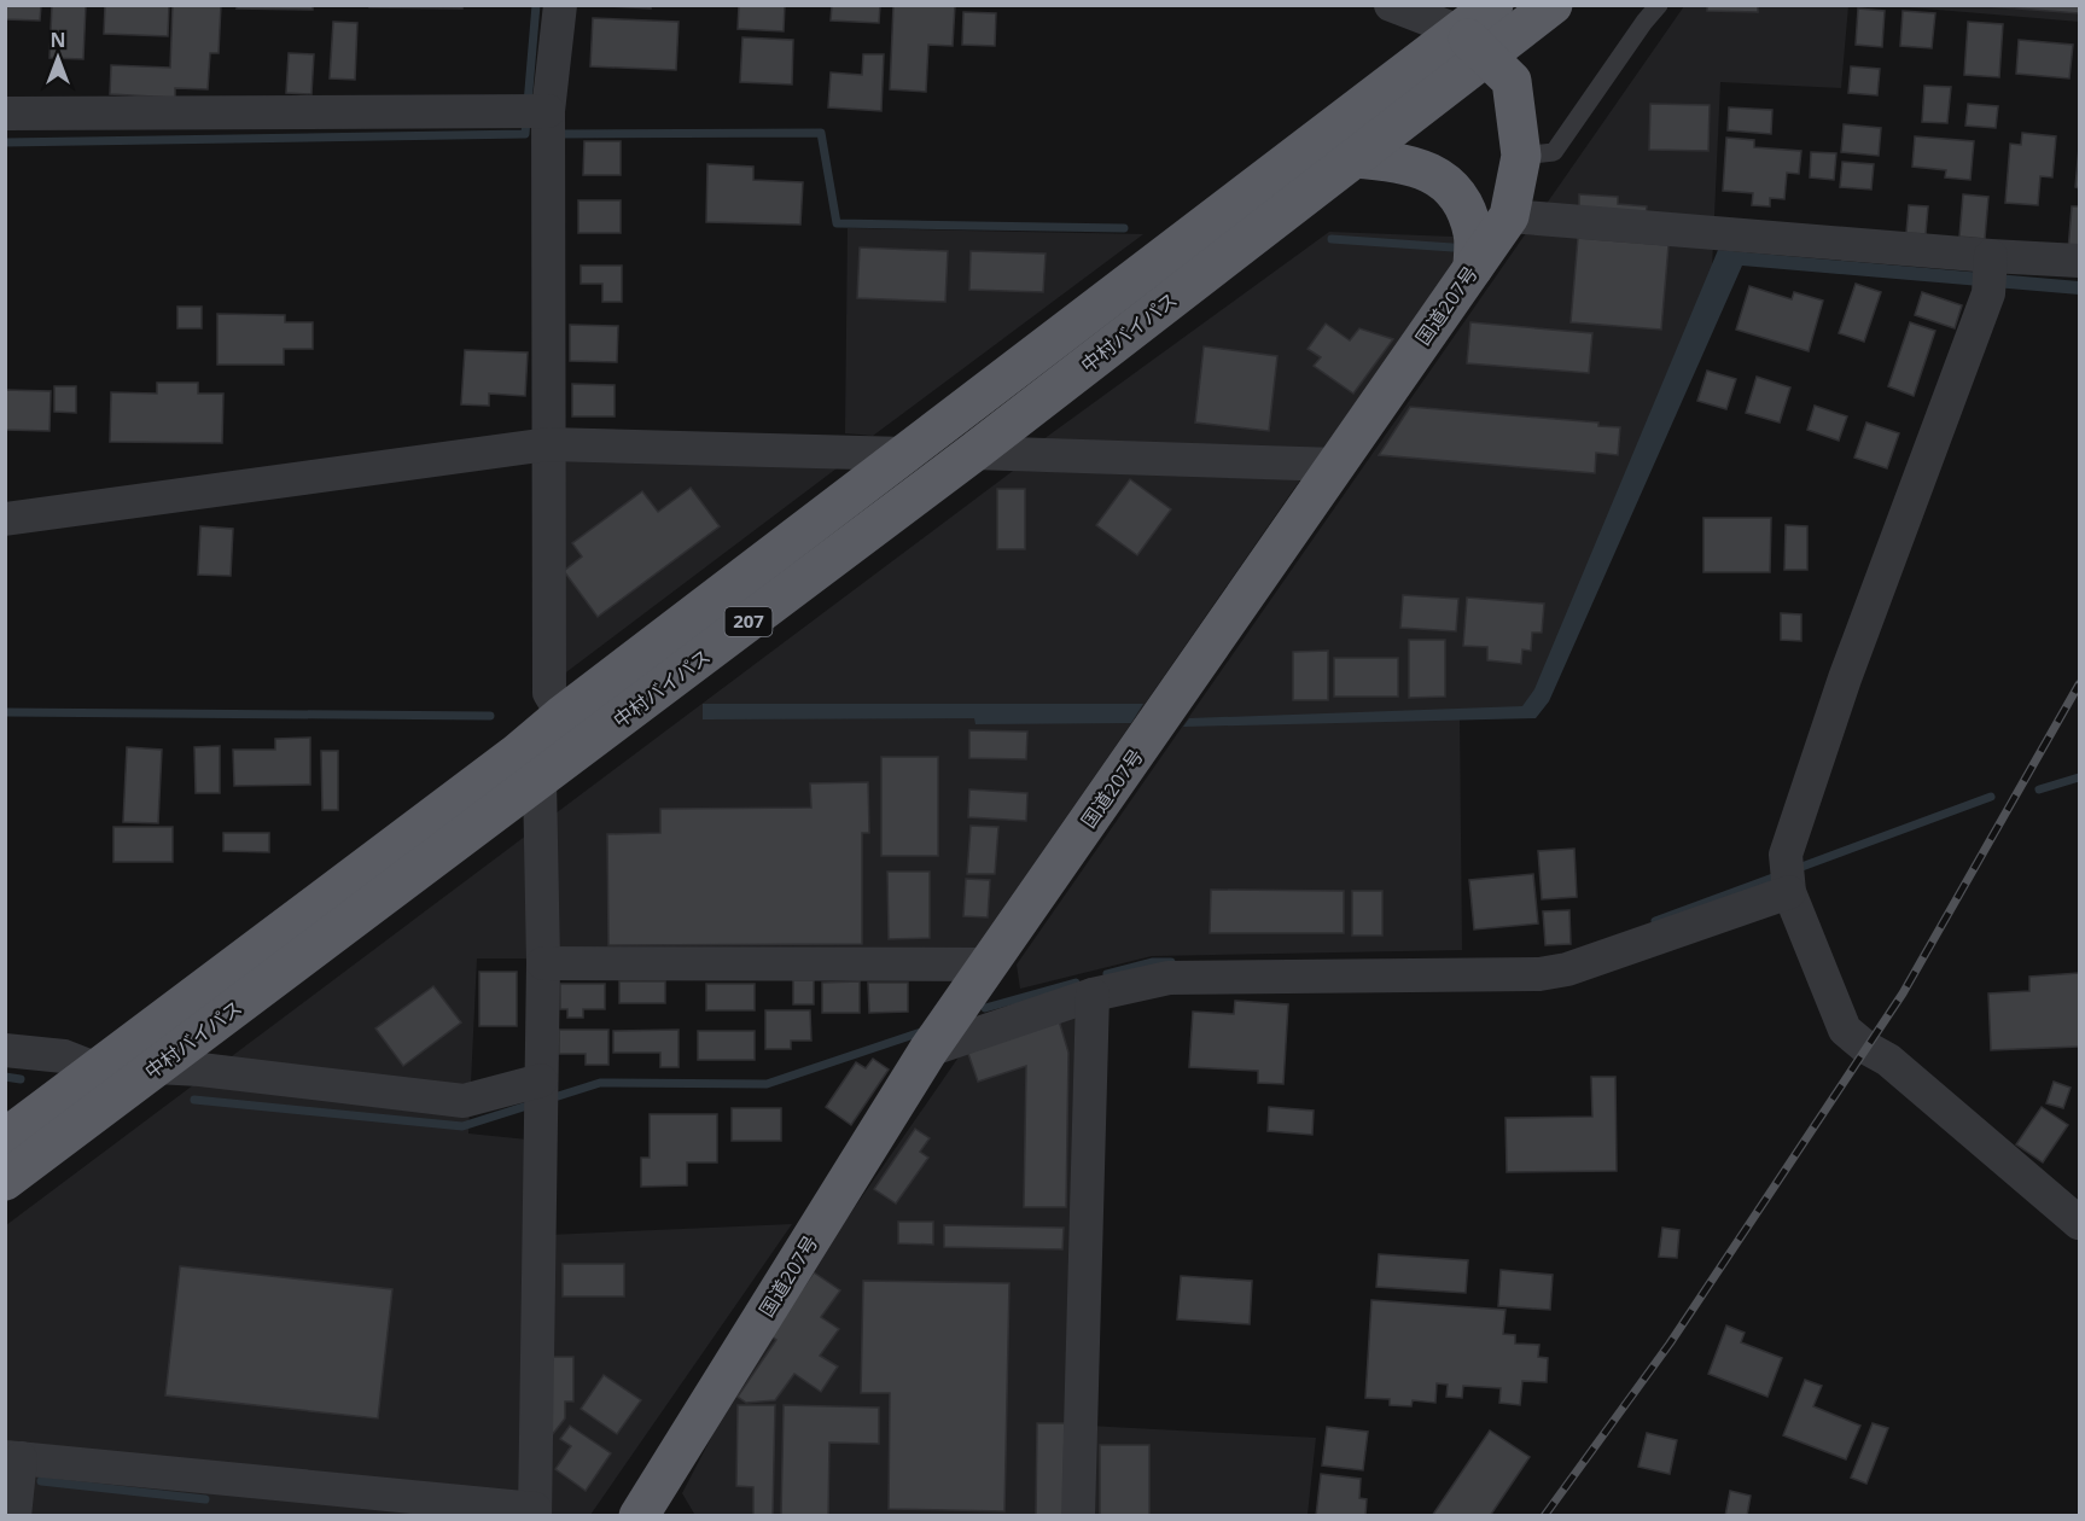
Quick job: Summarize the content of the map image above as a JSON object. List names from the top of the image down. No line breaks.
{"streets":{"highway":["国道207号","中村バイパス","207"]},"crossings":[["国道207号","中村バイパス"],["国道207号","207"],["中村バイパス","207"]],"north":"top"}
